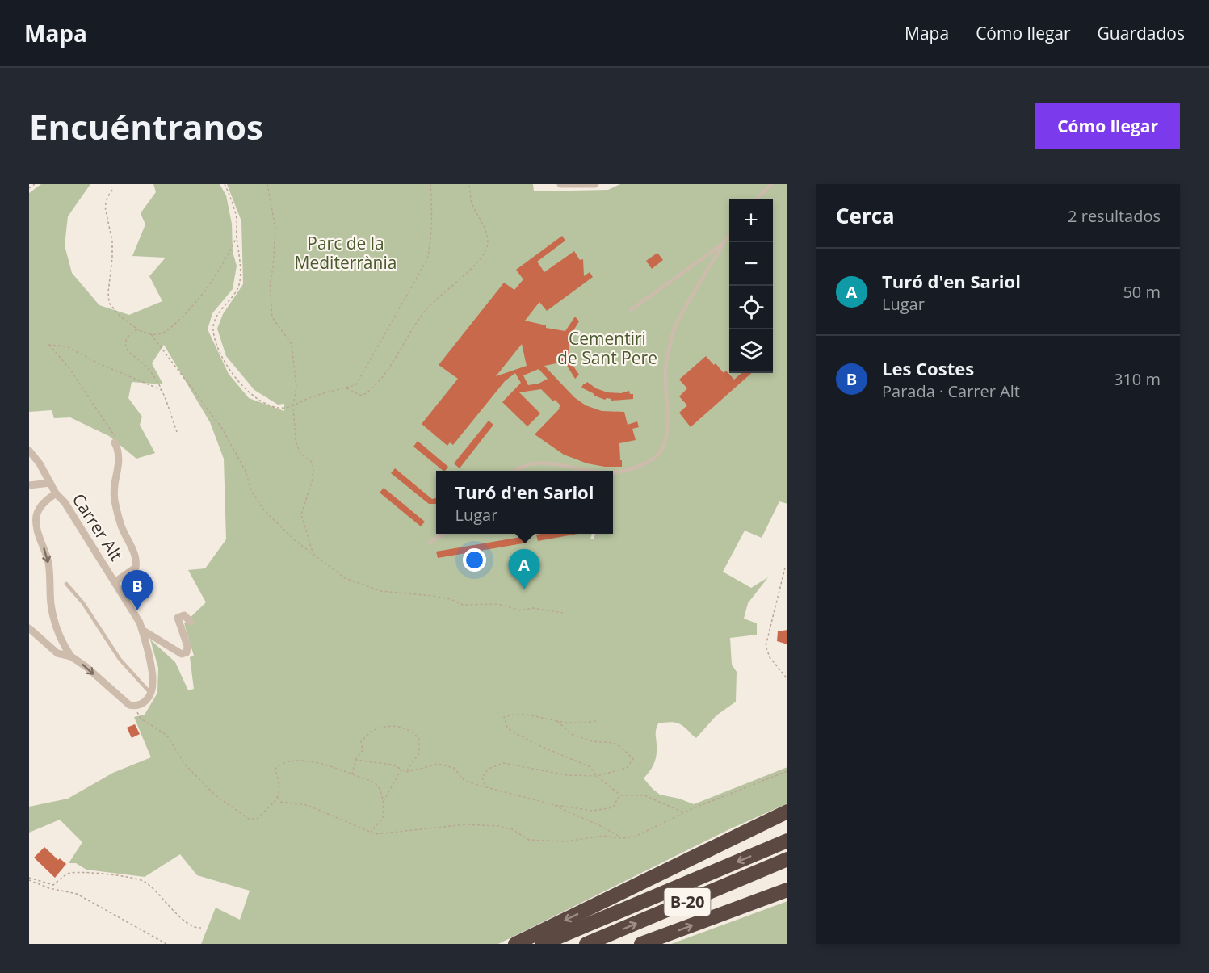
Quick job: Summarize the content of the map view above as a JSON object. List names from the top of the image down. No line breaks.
{"streets":{"highway":["B-20"],"street":["Carrer Alt"]},"parks":["Parc de la Mediterrània","Cementiri de Sant Pere"],"page":{"header":"Mapa","nav":["Mapa","Cómo llegar","Guardados"],"buttons":"Cómo llegar","title":"Encuéntranos","heading":["Cerca","2 resultados"],"map_buttons":["+","−"],"list":[{"mark":"A","name":"Turó d'en Sariol","note":"Lugar","value":"50 m"},{"mark":"B","name":"Les Costes","note":"Parada · Carrer Alt","value":"310 m"}],"popup":["Turó d'en Sariol","Lugar"],"pins":["A","B"]}}
